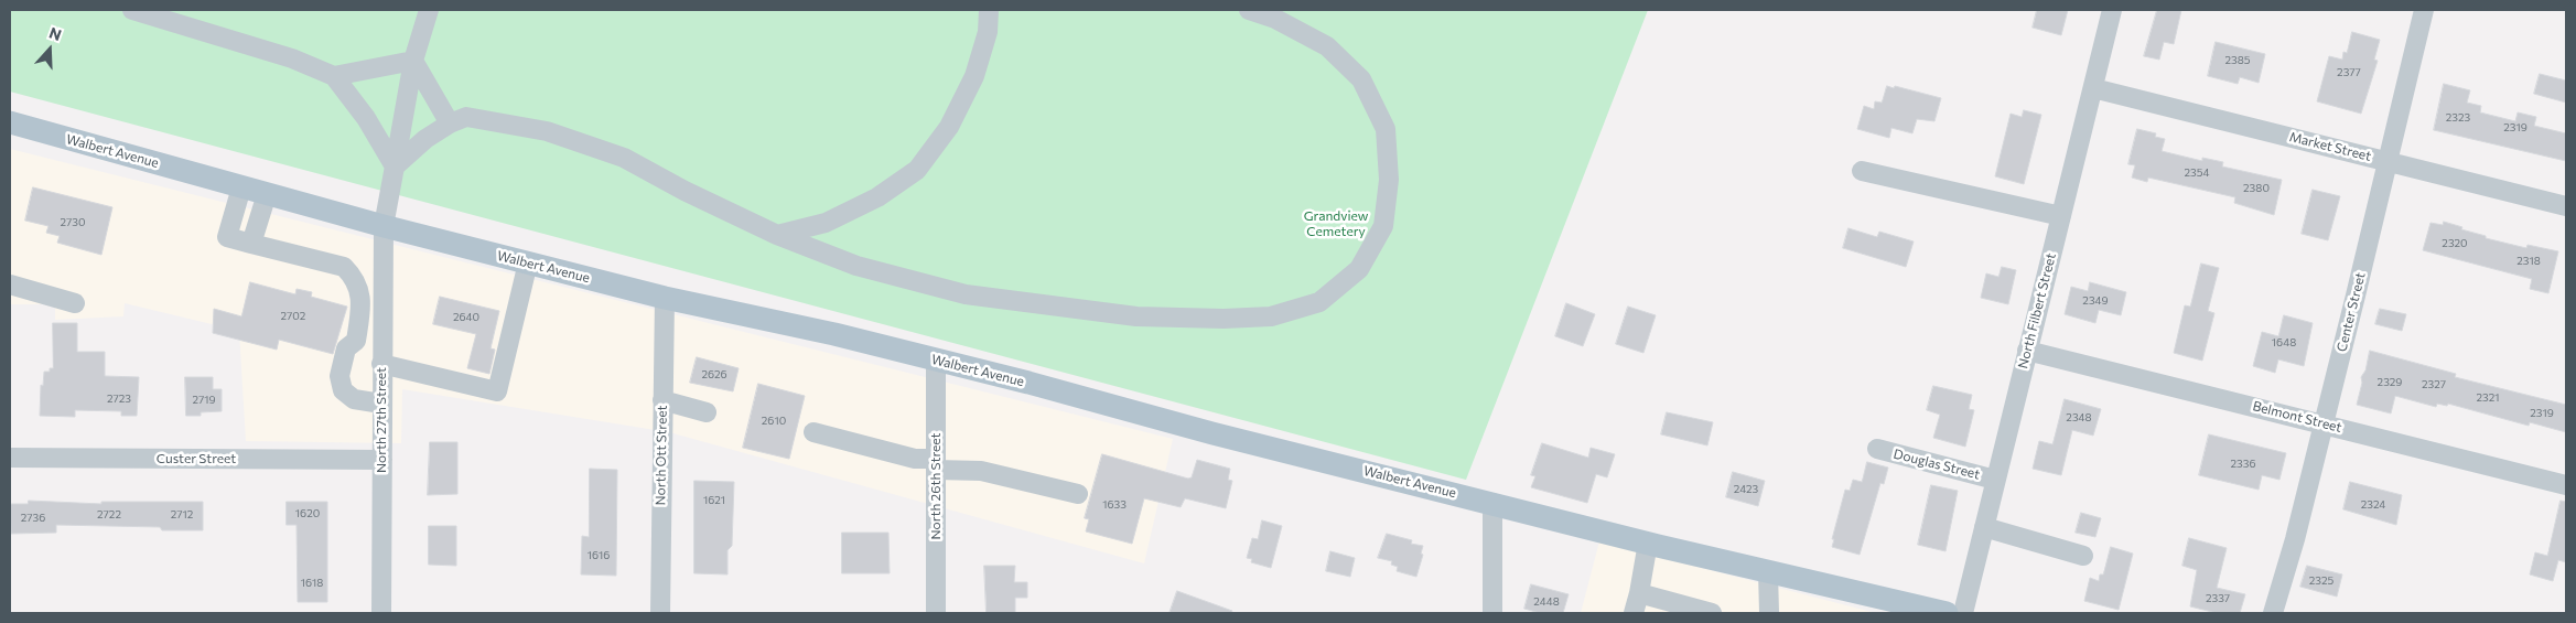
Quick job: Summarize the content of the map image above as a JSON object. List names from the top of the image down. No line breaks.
{"streets":{"main road":["Walbert Avenue"],"street":["Market Street","North Filbert Street","Center Street","Belmont Street","North 27th Street","North Ott Street","Custer Street","Douglas Street","North 26th Street"]},"crossings":[["Market Street","North Filbert Street"],["Market Street","Center Street"],["Walbert Avenue","North 27th Street"],["Walbert Avenue","North Ott Street"],["Walbert Avenue","North 26th Street"],["North Filbert Street","Belmont Street"],["North Filbert Street","Douglas Street"],["Center Street","Belmont Street"],["North 27th Street","Custer Street"]],"parks":["Grandview Cemetery"],"house_numbers":["2385","2377","2323","2319","2354","2380","2730","2320","2318","2349","2702","2640","1648","2626","2329","2327","2321","2723","2719","2319","2348","2610","2336","2423","1621","1633","2324","1620","2722","2712","2736","1616","2325","1618","2337","2448"],"north":"top"}
